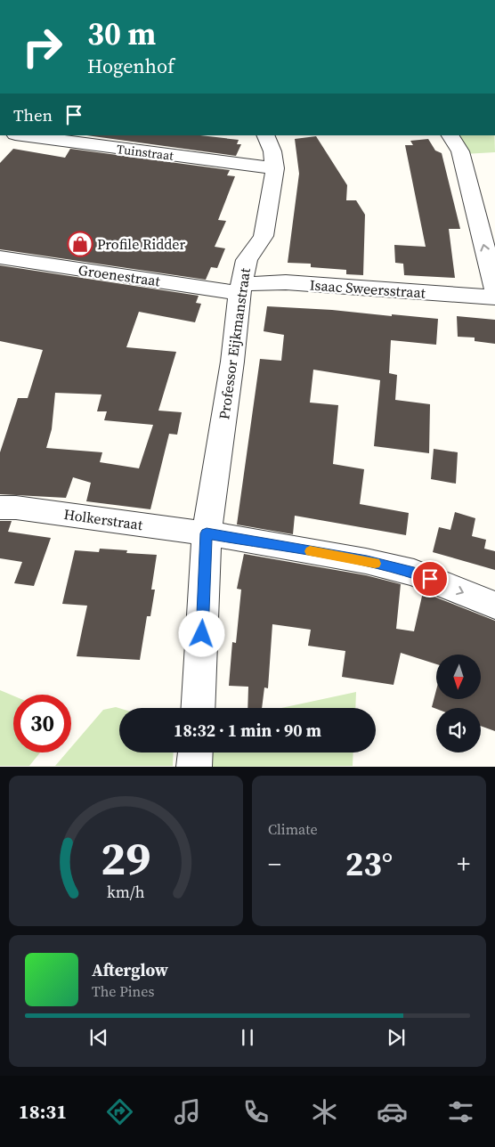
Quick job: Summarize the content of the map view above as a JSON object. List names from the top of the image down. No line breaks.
{"streets":{"street":["Tuinstraat","Groenestraat","Isaac Sweersstraat","Professor Eijkmanstraat","Holkerstraat"]},"crossings":[["Tuinstraat","Professor Eijkmanstraat"],["Groenestraat","Isaac Sweersstraat"],["Groenestraat","Professor Eijkmanstraat"],["Isaac Sweersstraat","Professor Eijkmanstraat"],["Professor Eijkmanstraat","Holkerstraat"]],"one_way":["Holkerstraat"],"places":{"shop":["Profile Ridder"]},"north":"bottom","page":{"turn":["30 m","Hogenhof"],"then":"Then","limit":"30","trip":"18:32 · 1 min · 90 m","tile":"Climate","heat":["−","23°","+"],"song":["Afterglow","The Pines"],"tabs":"18:31","gauge":["29","km/h"]}}
